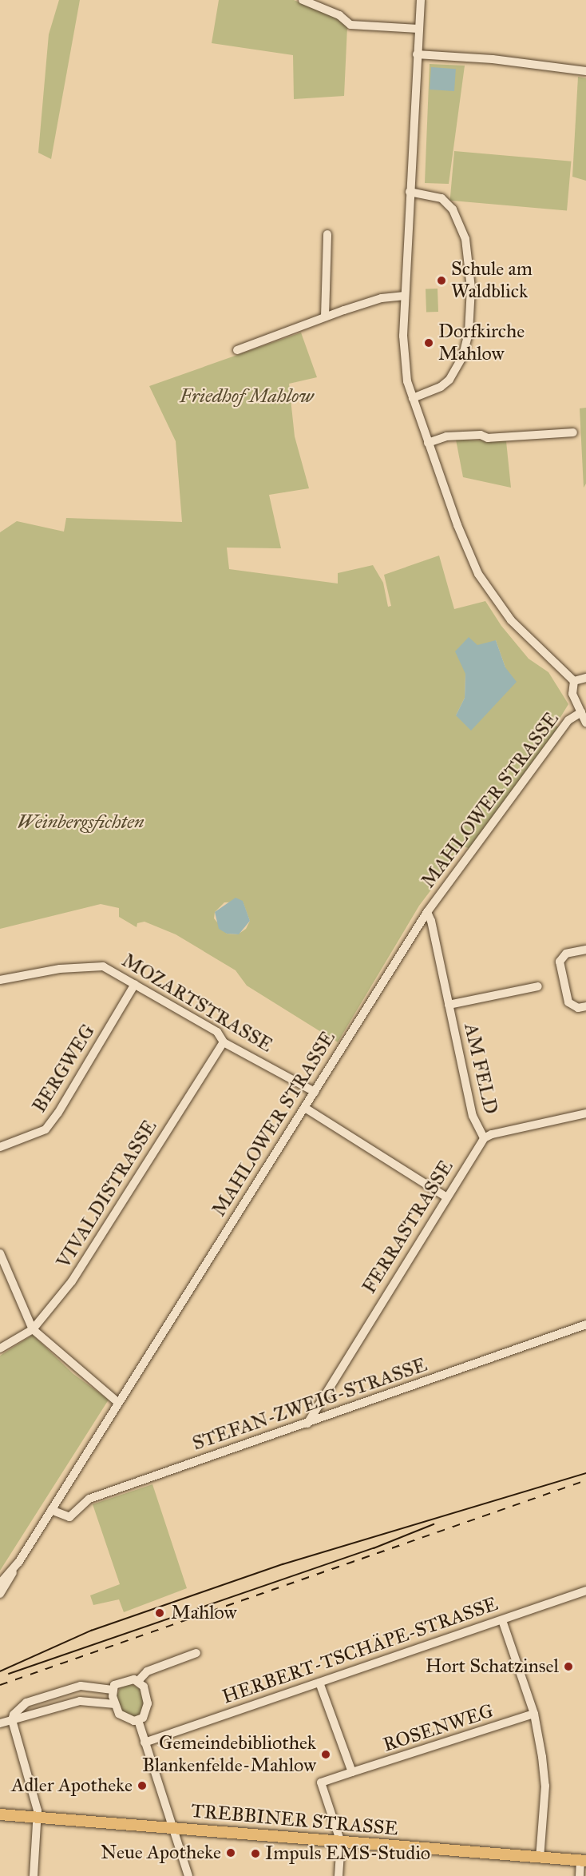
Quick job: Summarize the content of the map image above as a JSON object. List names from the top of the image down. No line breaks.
{"streets":{"main road":["TREBBINER STRASSE"],"street":["MAHLOWER STRASSE","MOZARTSTRASSE","BERGWEG","AM FELD","VIVALDISTRASSE","FERRASTRASSE","STEFAN-ZWEIG-STRASSE","HERBERT-TSCHÄPE-STRASSE","ROSENWEG"]},"crossings":[["MAHLOWER STRASSE","MOZARTSTRASSE"],["MAHLOWER STRASSE","AM FELD"],["MAHLOWER STRASSE","STEFAN-ZWEIG-STRASSE"],["MOZARTSTRASSE","BERGWEG"],["MOZARTSTRASSE","VIVALDISTRASSE"],["AM FELD","FERRASTRASSE"],["FERRASTRASSE","STEFAN-ZWEIG-STRASSE"],["ROSENWEG","TREBBINER STRASSE"]],"parks":["Friedhof Mahlow","Weinbergsfichten"],"places":["Schule am Waldblick","Dorfkirche Mahlow","Mahlow","Hort Schatzinsel","Gemeindebibliothek Blankenfelde-Mahlow","Adler Apotheke","Neue Apotheke","Impuls EMS-Studio"]}
